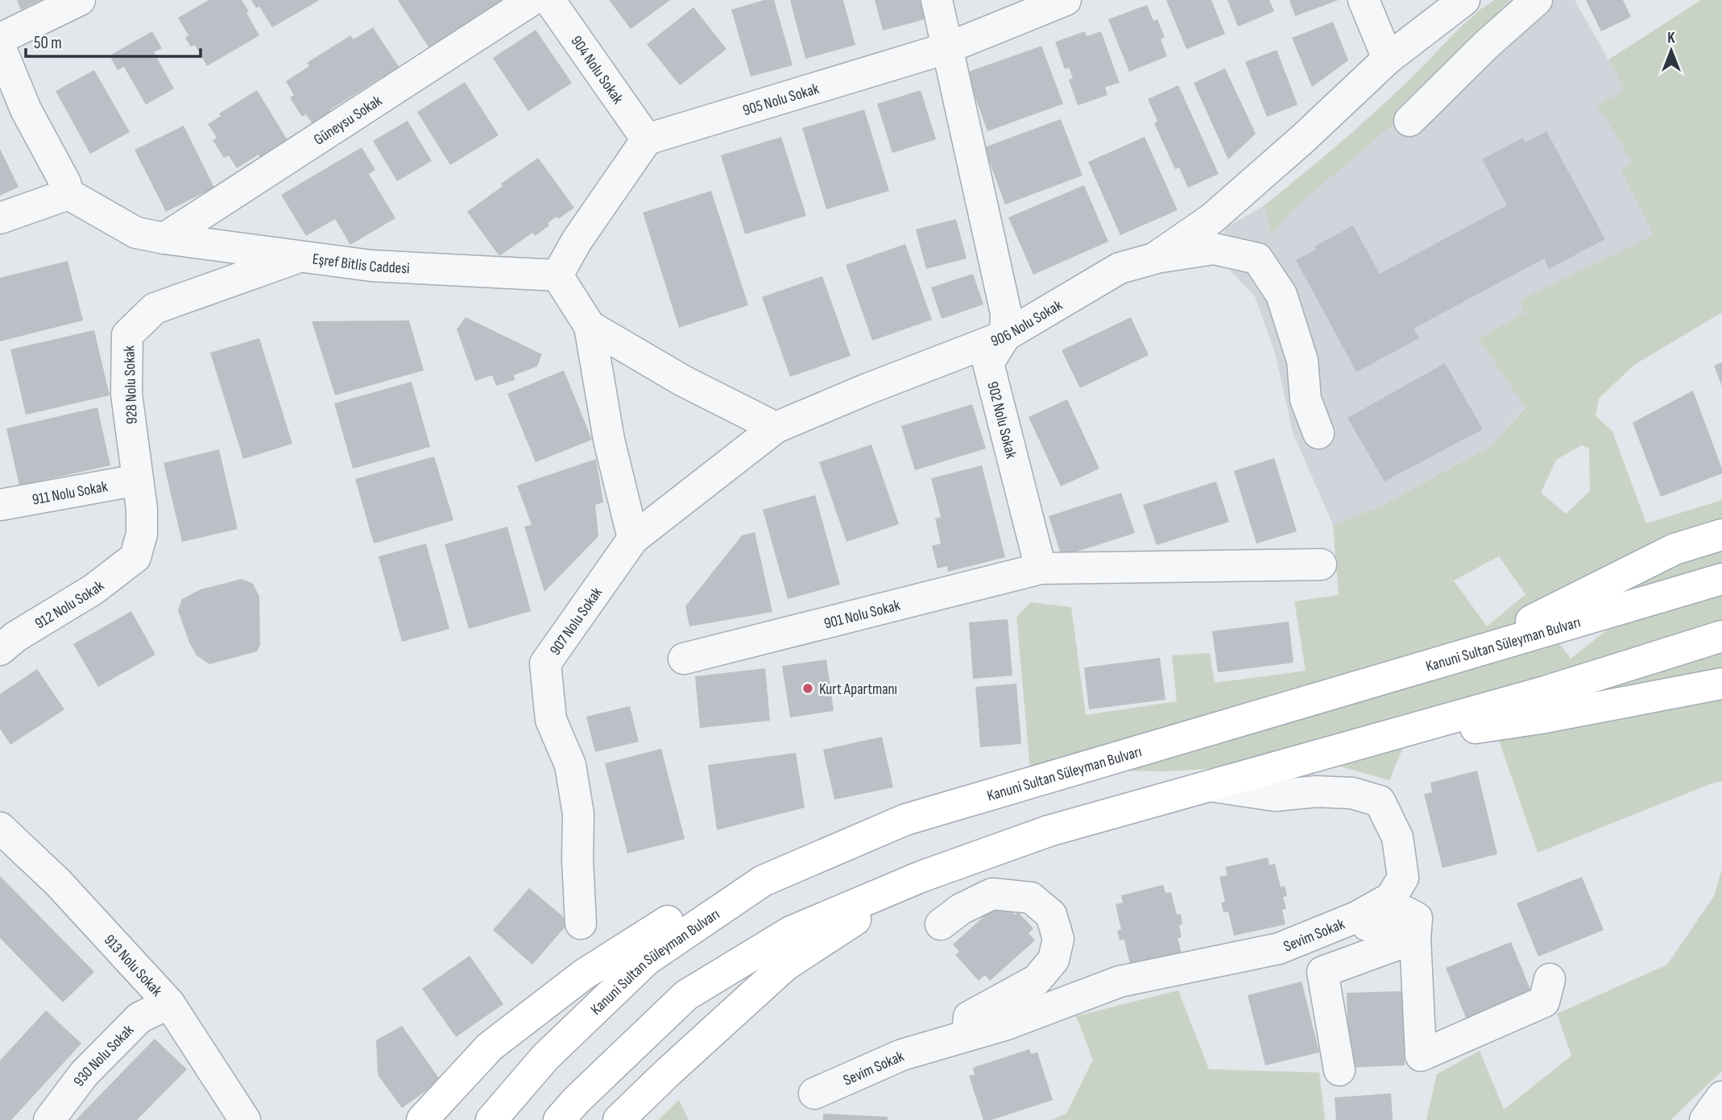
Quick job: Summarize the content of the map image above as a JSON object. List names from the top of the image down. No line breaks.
{"streets":{"main road":["Kanuni Sultan Süleyman Bulvarı"],"street":["904 Nolu Sokak","905 Nolu Sokak","Güneysu Sokak","Eşref Bitlis Caddesi","906 Nolu Sokak","928 Nolu Sokak","902 Nolu Sokak","911 Nolu Sokak","912 Nolu Sokak","901 Nolu Sokak","907 Nolu Sokak","Sevim Sokak","913 Nolu Sokak","930 Nolu Sokak"]},"crossings":[["904 Nolu Sokak","905 Nolu Sokak"],["Güneysu Sokak","Eşref Bitlis Caddesi"],["Eşref Bitlis Caddesi","928 Nolu Sokak"],["906 Nolu Sokak","902 Nolu Sokak"],["906 Nolu Sokak","907 Nolu Sokak"],["928 Nolu Sokak","911 Nolu Sokak"],["928 Nolu Sokak","912 Nolu Sokak"],["902 Nolu Sokak","901 Nolu Sokak"],["913 Nolu Sokak","930 Nolu Sokak"]],"places":["Kurt Apartmanı"],"scale_bar":"50 m","north":"top"}
